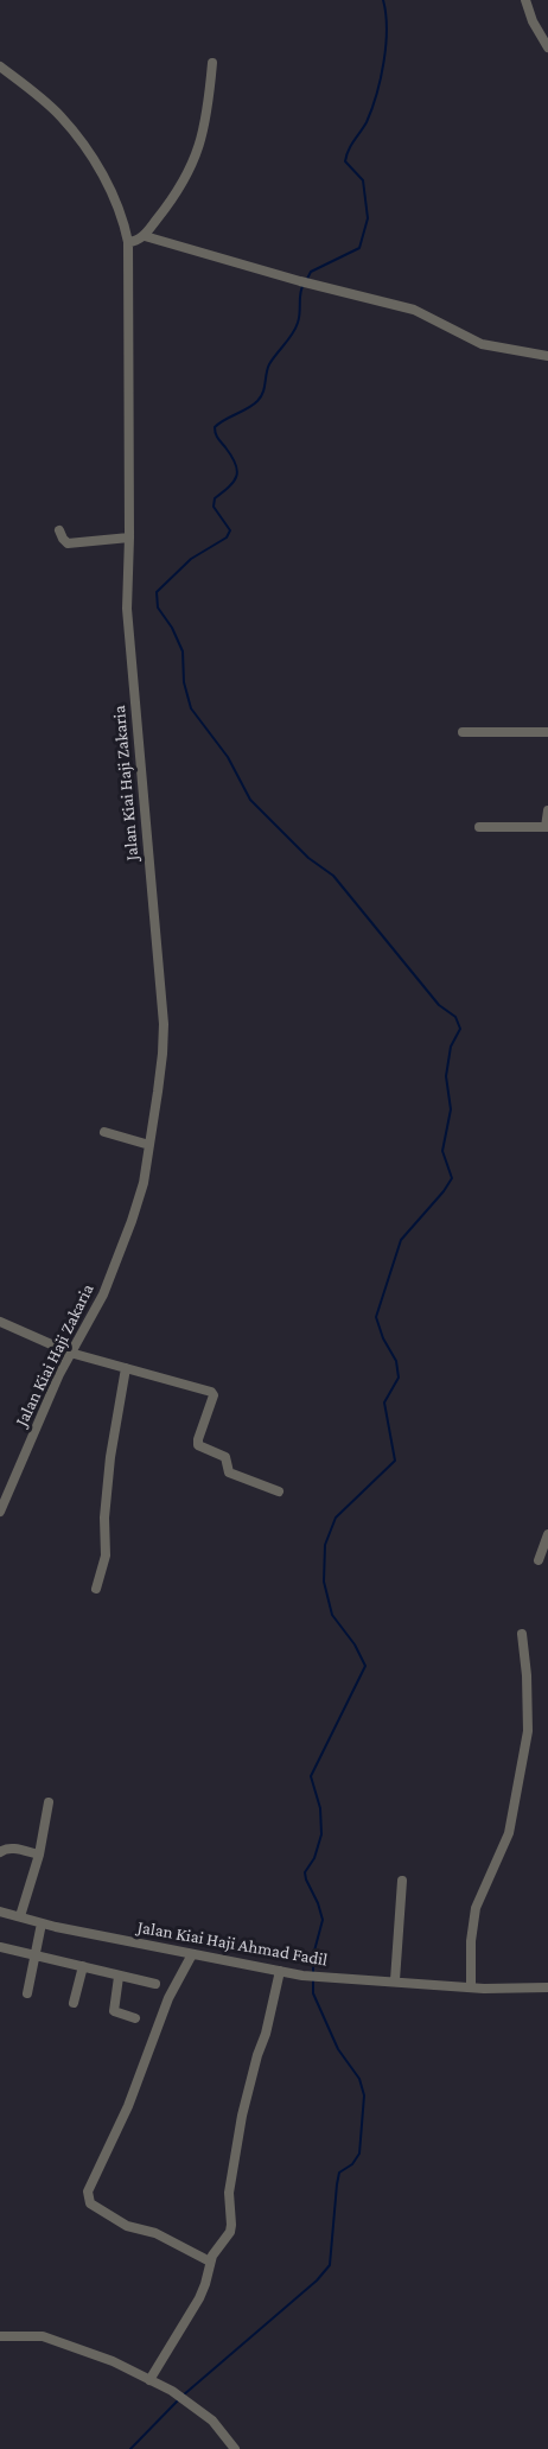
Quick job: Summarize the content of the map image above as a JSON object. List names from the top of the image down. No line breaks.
{"streets":{"street":["Jalan Kiai Haji Zakaria","Jalan Kiai Haji Ahmad Fadil"]}}
